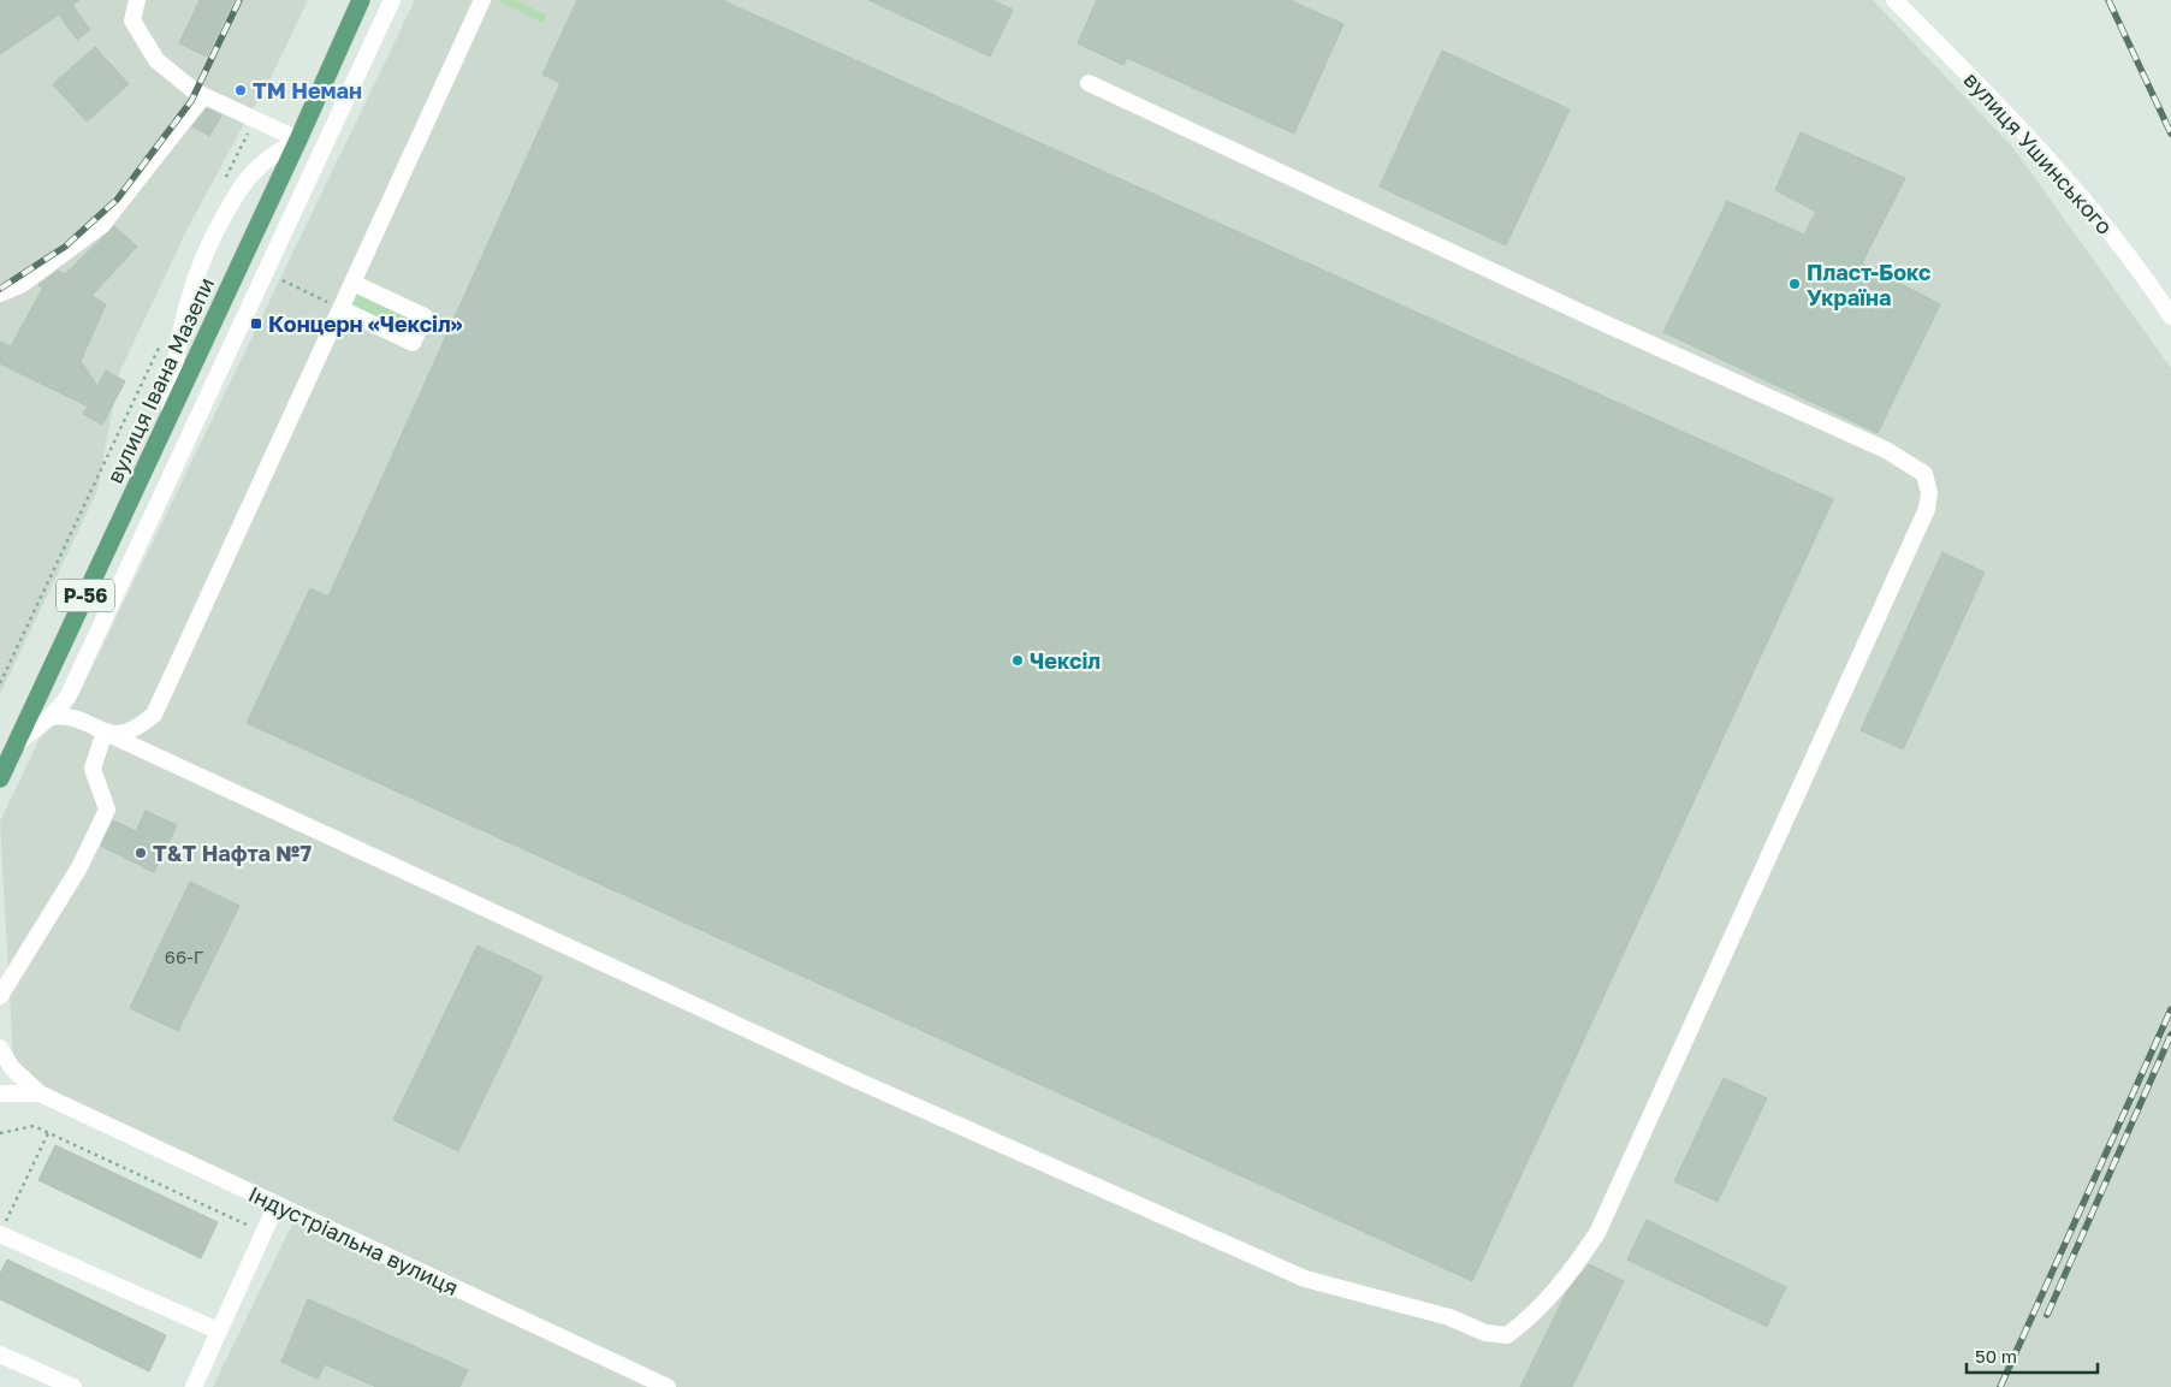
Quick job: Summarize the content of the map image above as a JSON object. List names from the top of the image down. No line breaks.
{"streets":{"main road":["вулиця Івана Мазепи","Р-56"],"street":["вулиця Ушинського","Індустріальна вулиця"]},"places":{"other":["ТМ Неман","Пласт-Бокс Україна","Чексіл","Т&Т Нафта №7"],"transit":["Концерн «Чексіл»"]},"house_numbers":["66-Г"],"scale_bar":"50 m"}
